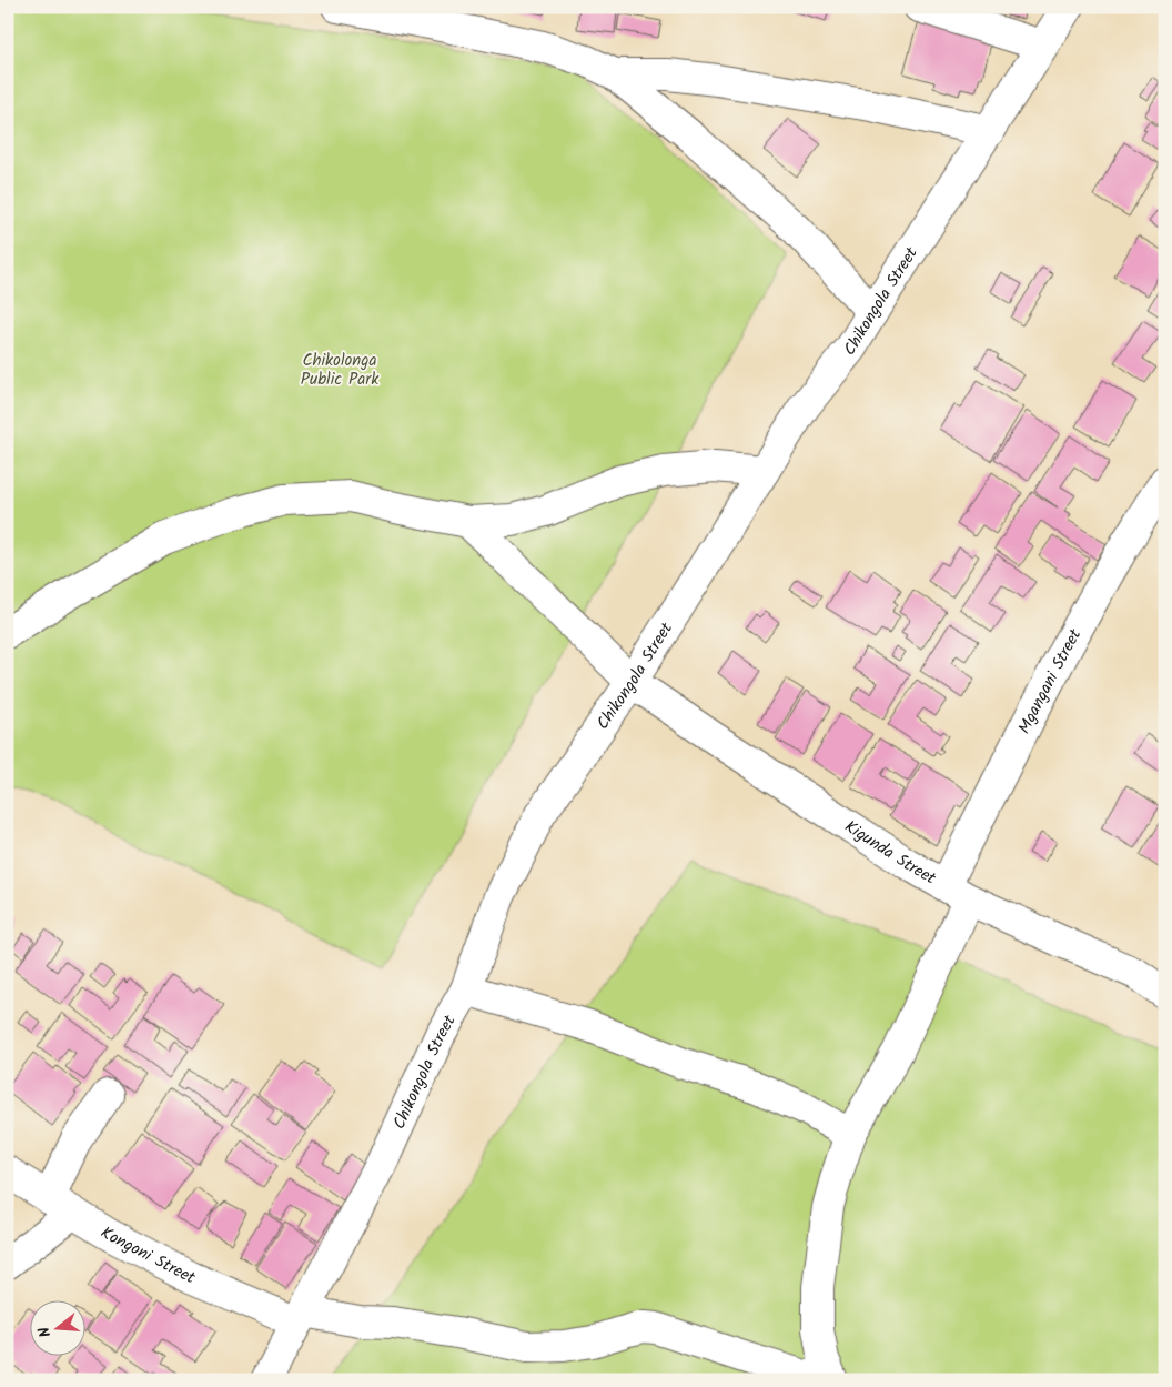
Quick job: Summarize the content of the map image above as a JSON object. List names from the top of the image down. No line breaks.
{"streets":{"street":["Chikongola Street","Mgangani Street","Kigunda Street","Kongoni Street"]},"crossings":[["Chikongola Street","Kigunda Street"],["Chikongola Street","Kongoni Street"],["Mgangani Street","Kigunda Street"]],"parks":["Chikolonga Public Park"],"north":"left"}
